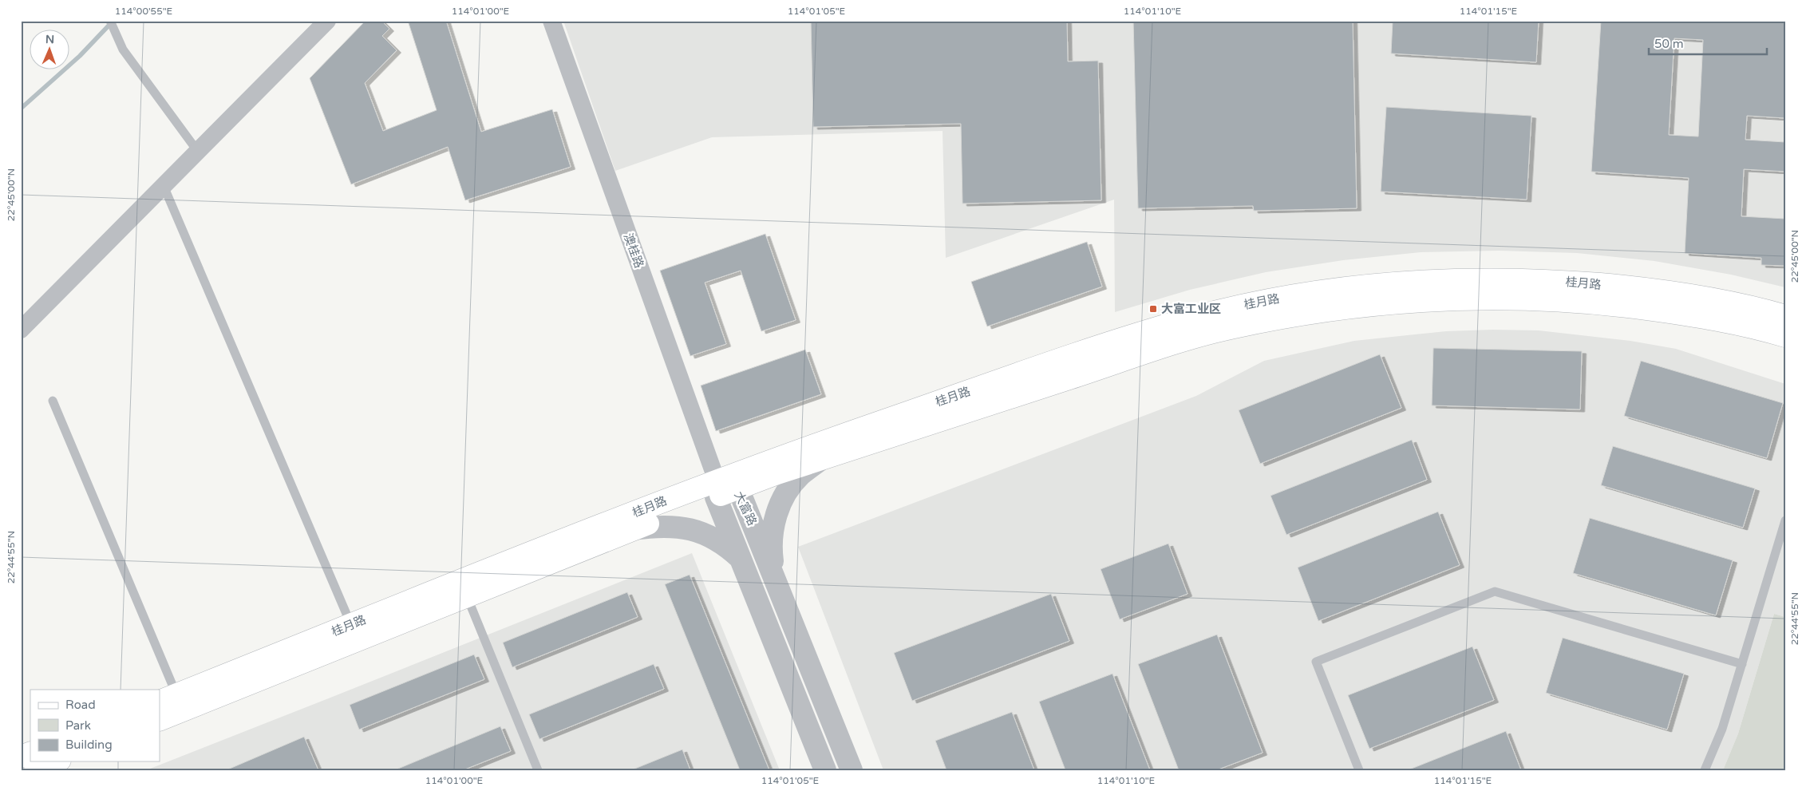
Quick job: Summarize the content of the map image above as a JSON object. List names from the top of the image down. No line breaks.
{"streets":{"main road":["桂月路"],"street":["澳桂路","大富路"]},"crossings":[["澳桂路","桂月路"],["澳桂路","大富路"],["桂月路","大富路"]],"places":{"transit":["大富工业区"]},"legend":["Road","Park","Building"],"scale_bar":"50 m","north":"top","coordinates":["114°00'55\"E","114°01'00\"E","114°01'05\"E","114°01'10\"E","114°01'15\"E","22°45'00\"N","22°44'55\"N"]}
